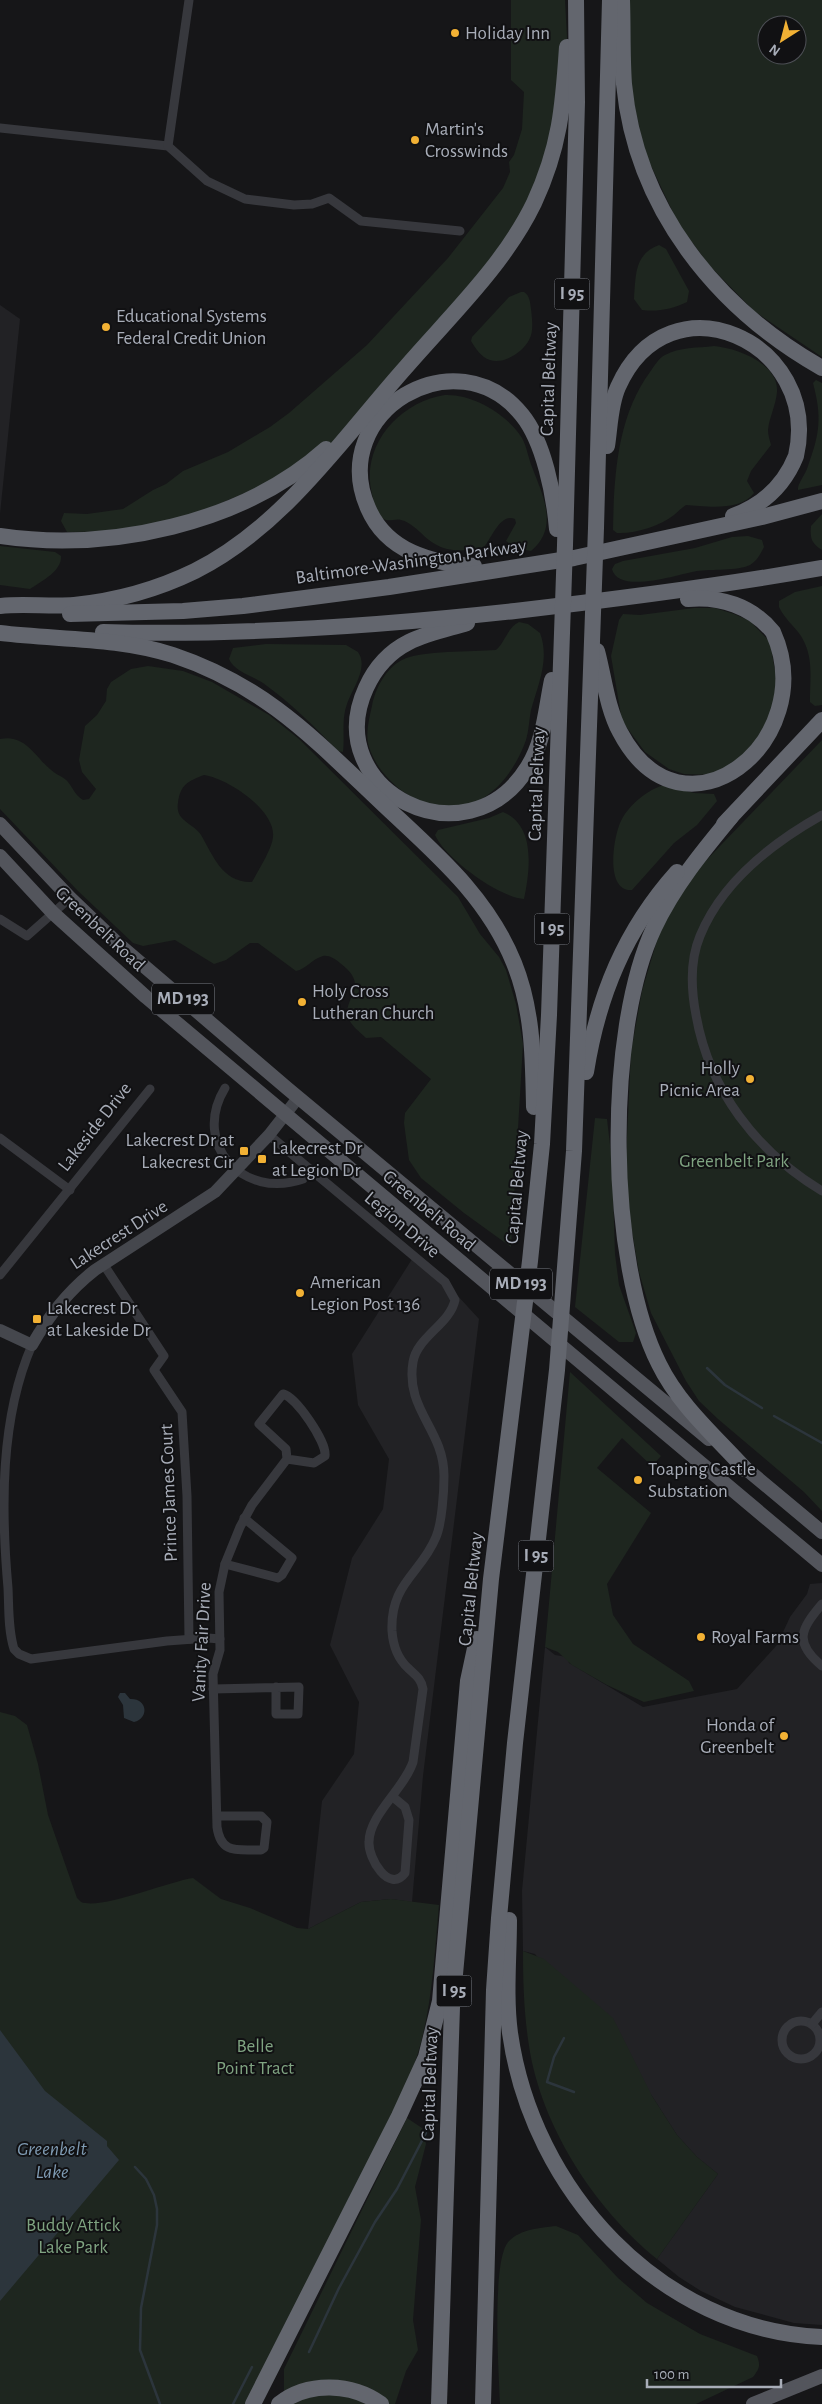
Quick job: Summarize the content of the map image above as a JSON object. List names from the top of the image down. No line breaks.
{"streets":{"highway":["I 95","Capital Beltway","Baltimore-Washington Parkway"],"main road":["Greenbelt Road","MD 193"],"street":["Lakeside Drive","Legion Drive","Lakecrest Drive","Prince James Court","Vanity Fair Drive"]},"crossings":[["Greenbelt Road","Lakecrest Drive"],["Legion Drive","Lakecrest Drive"],["Lakecrest Drive","Prince James Court"]],"water":["Greenbelt Lake"],"parks":["Greenbelt Park","Belle Point Tract","Buddy Attick Lake Park"],"places":{"other":["Holiday Inn","Martin's Crosswinds","Educational Systems Federal Credit Union","Holy Cross Lutheran Church","Holly Picnic Area","American Legion Post 136","Toaping Castle Substation","Royal Farms","Honda of Greenbelt"],"transit":["Lakecrest Dr at Lakecrest Cir","Lakecrest Dr at Legion Dr","Lakecrest Dr at Lakeside Dr"]},"scale_bar":"100 m","north":"bottom left"}
